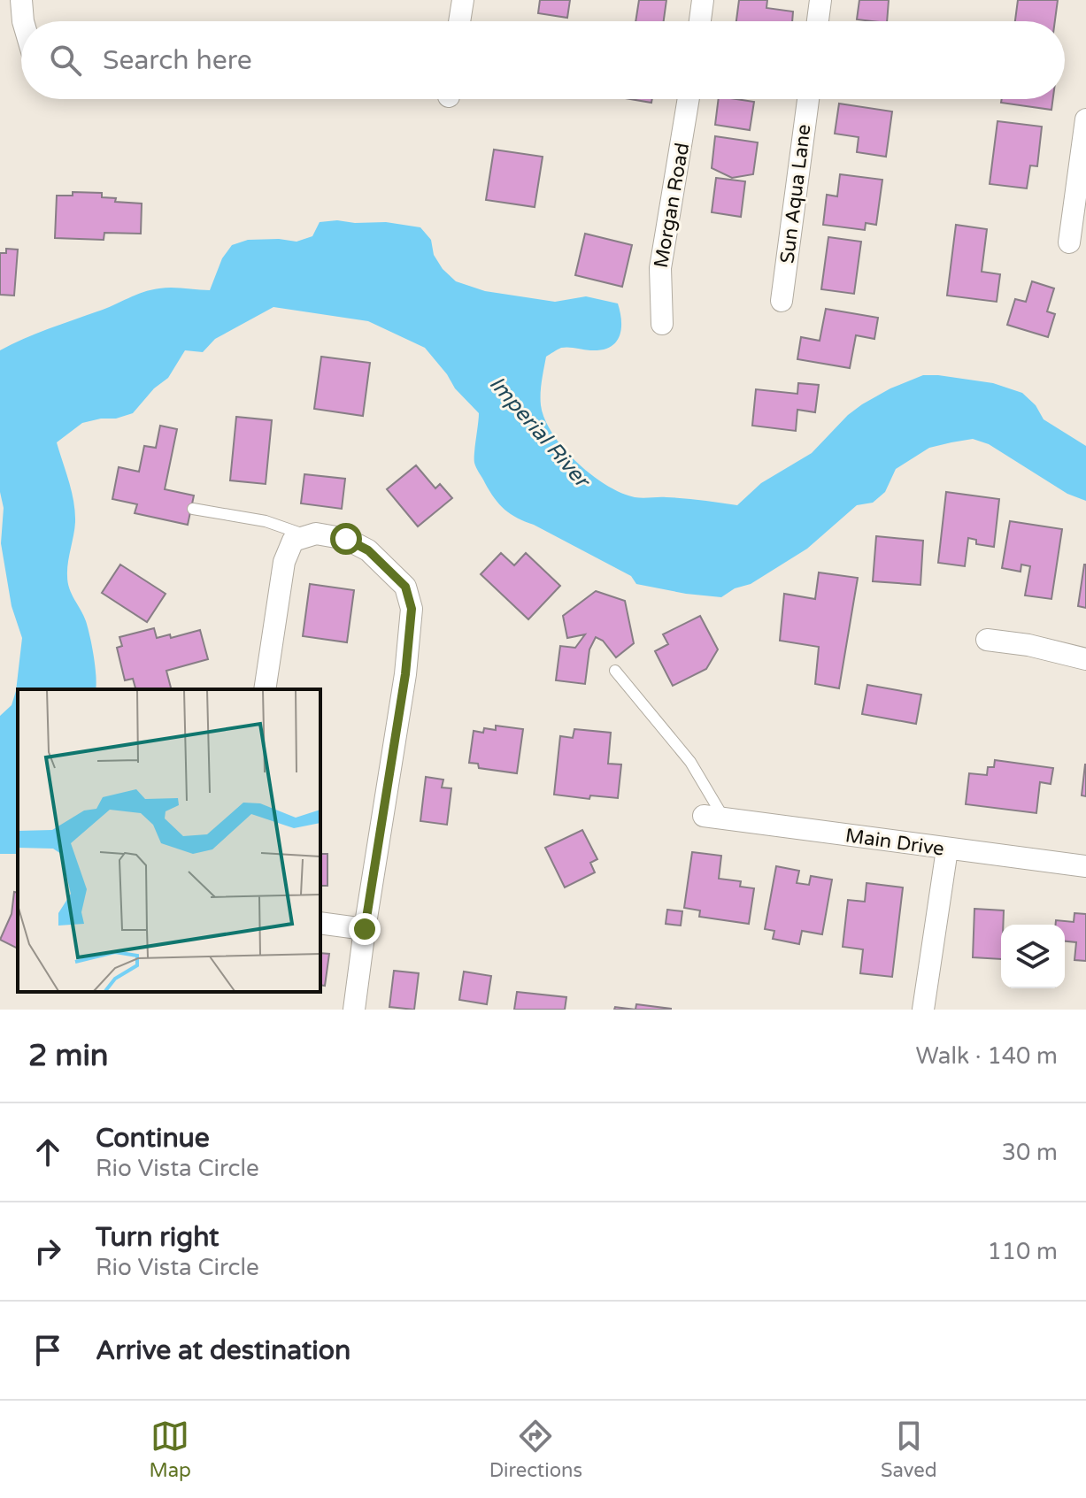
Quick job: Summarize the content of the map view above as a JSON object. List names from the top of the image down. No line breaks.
{"streets":{"street":["Sun Aqua Lane","Morgan Road","Main Drive"]},"water":["Imperial River"],"page":{"search":"Search here","heading":["2 min","Walk · 140 m"],"list":[["Continue","Rio Vista Circle","30 m"],["Turn right","Rio Vista Circle","110 m"],"Arrive at destination"],"nav":["Map","Directions","Saved"]}}
